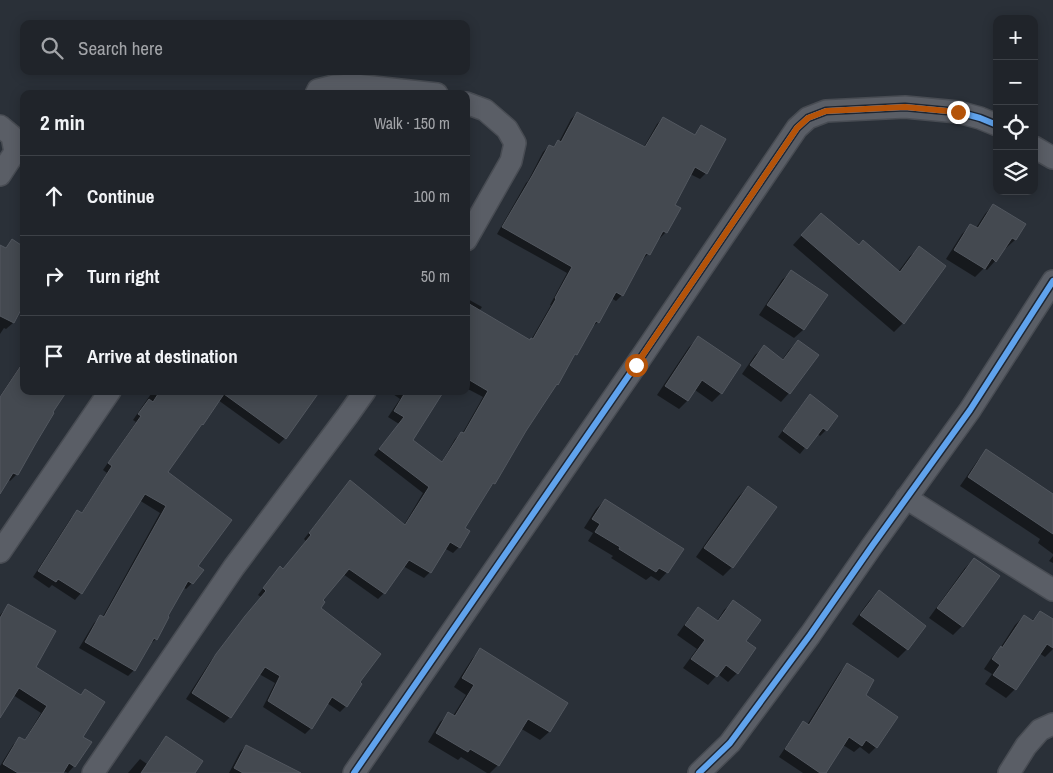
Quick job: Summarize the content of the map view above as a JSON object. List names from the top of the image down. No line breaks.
{"page":{"map_buttons":["+","−"],"search":"Search here","heading":["2 min","Walk · 150 m"],"list":[["Continue","100 m"],["Turn right","50 m"],"Arrive at destination"]}}
